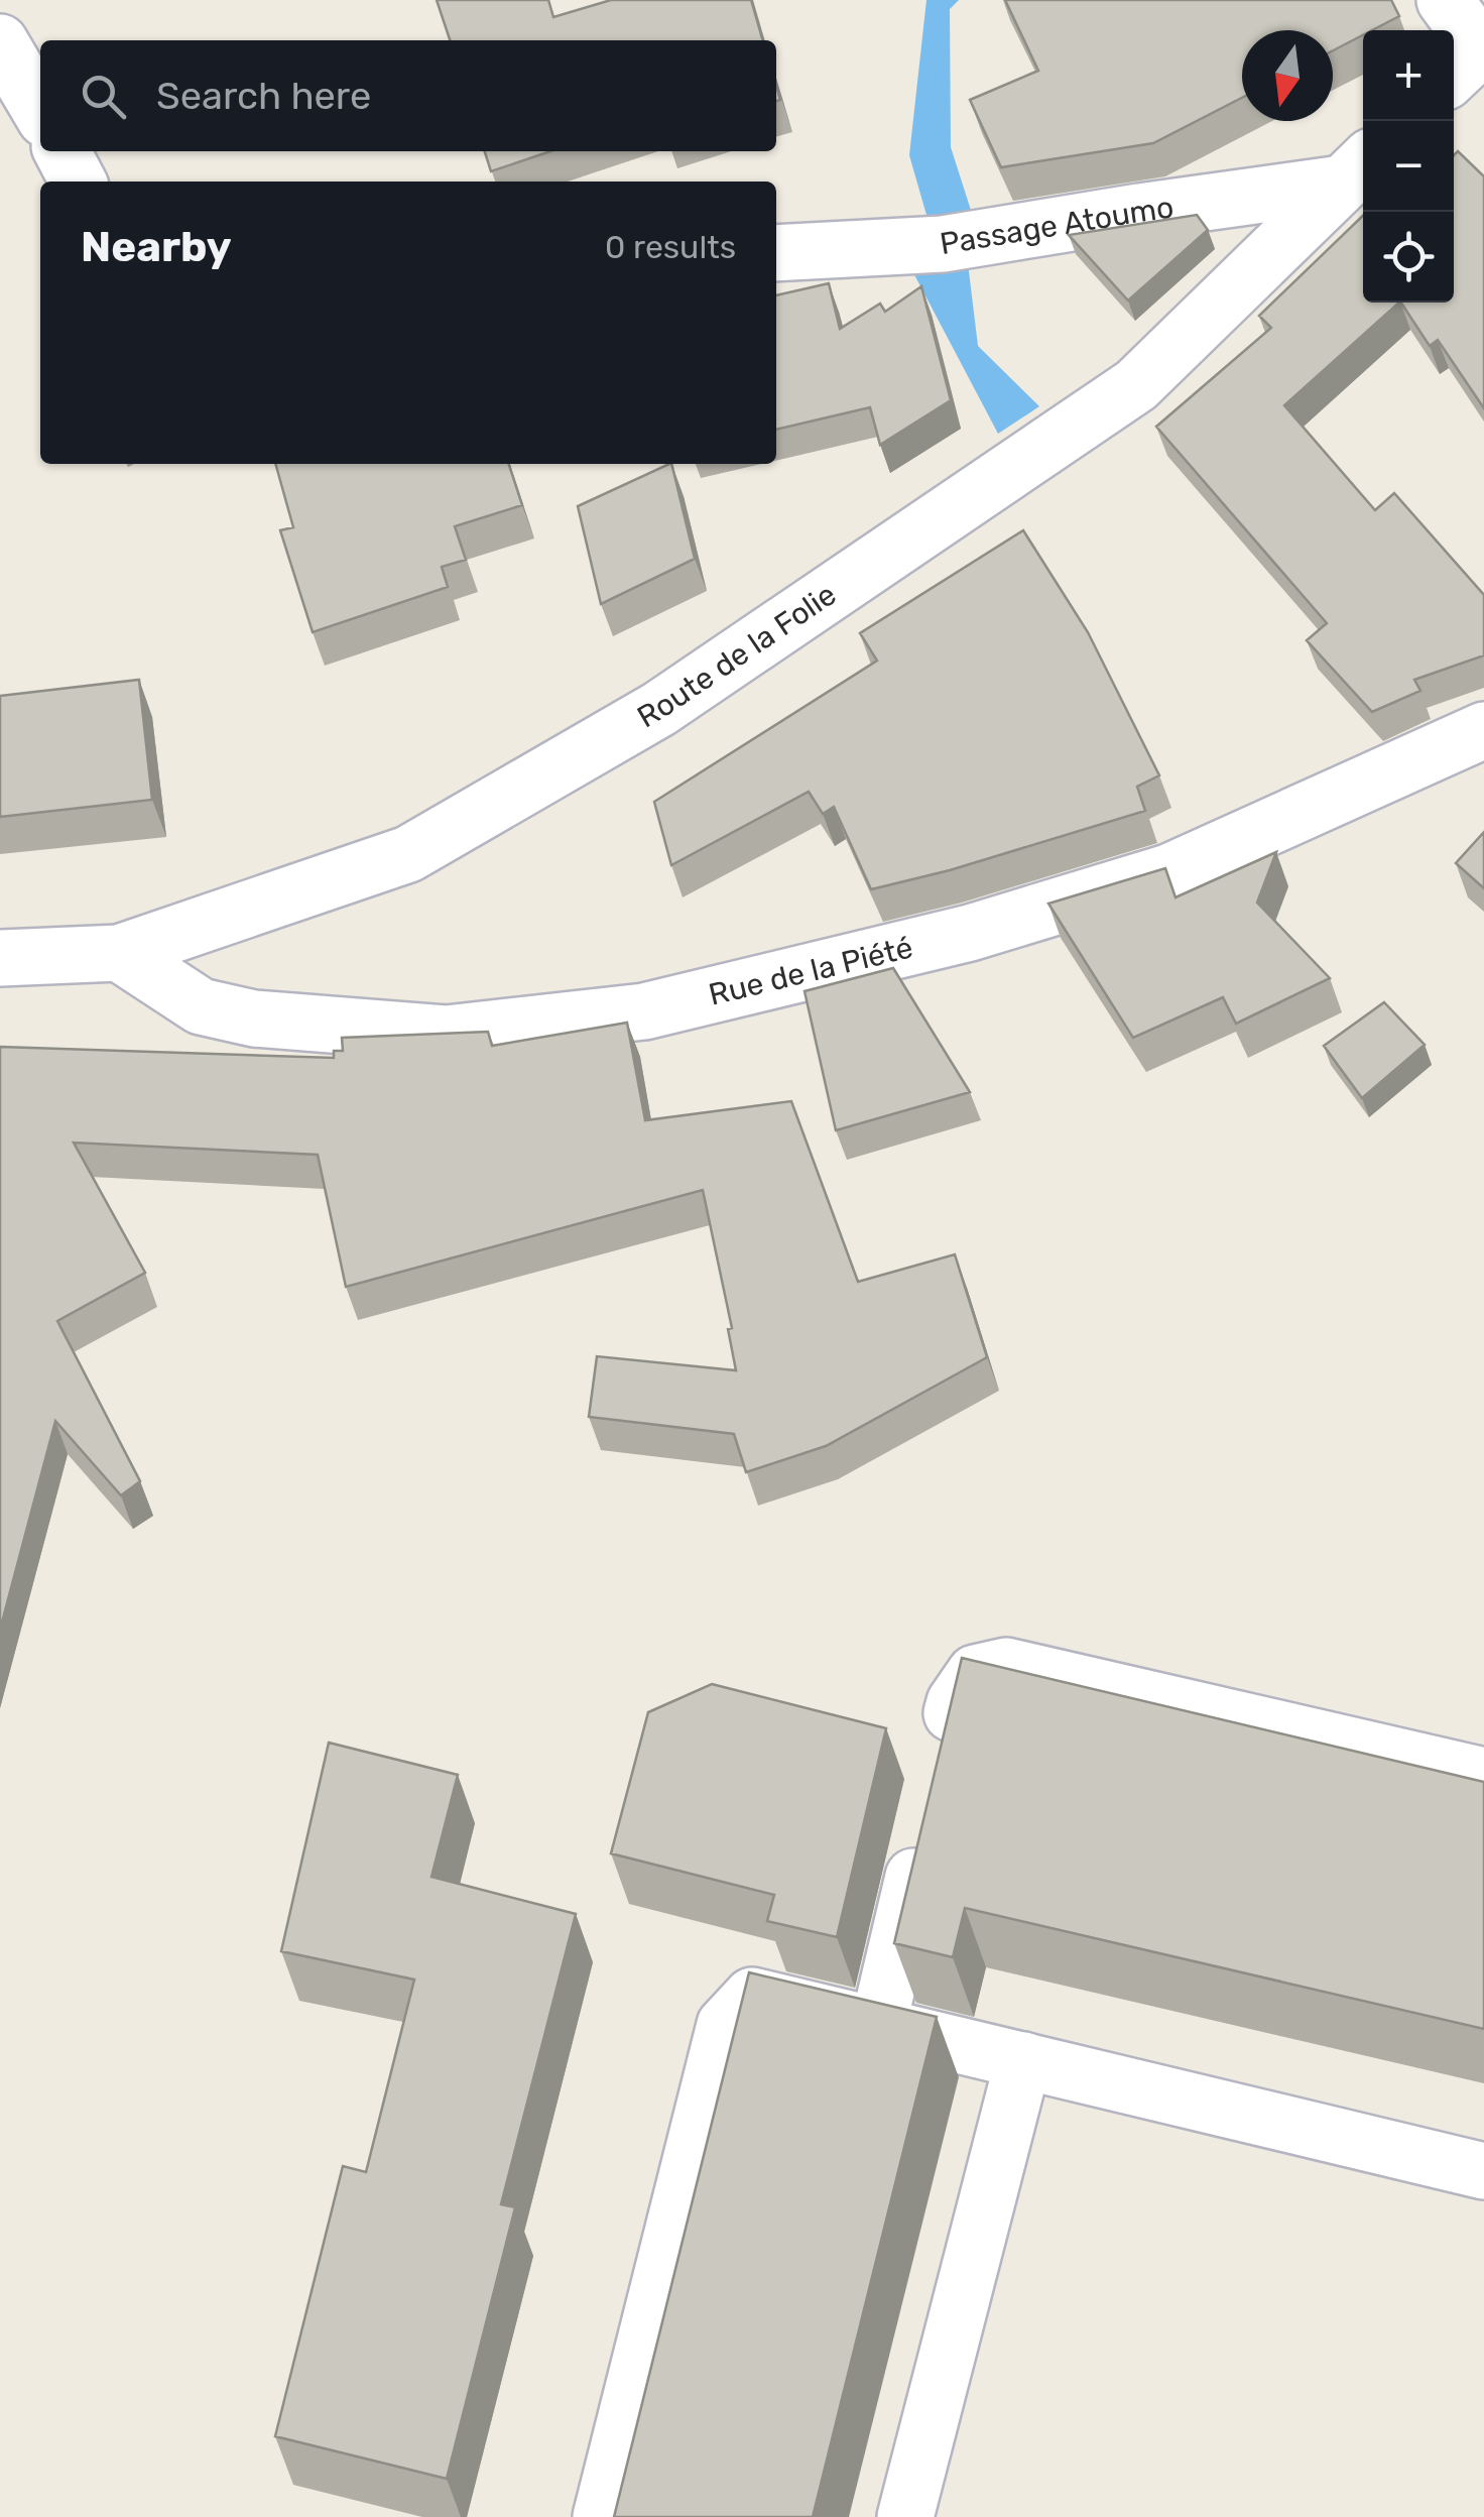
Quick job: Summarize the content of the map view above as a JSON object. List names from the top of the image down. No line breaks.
{"streets":{"street":["Passage Atoumo","Route de la Folie","Rue de la Piété"]},"crossings":[["Passage Atoumo","Route de la Folie"],["Route de la Folie","Rue de la Piété"]],"north":"bottom","page":{"map_buttons":["+","−"],"search":"Search here","heading":["Nearby","0 results"]}}
